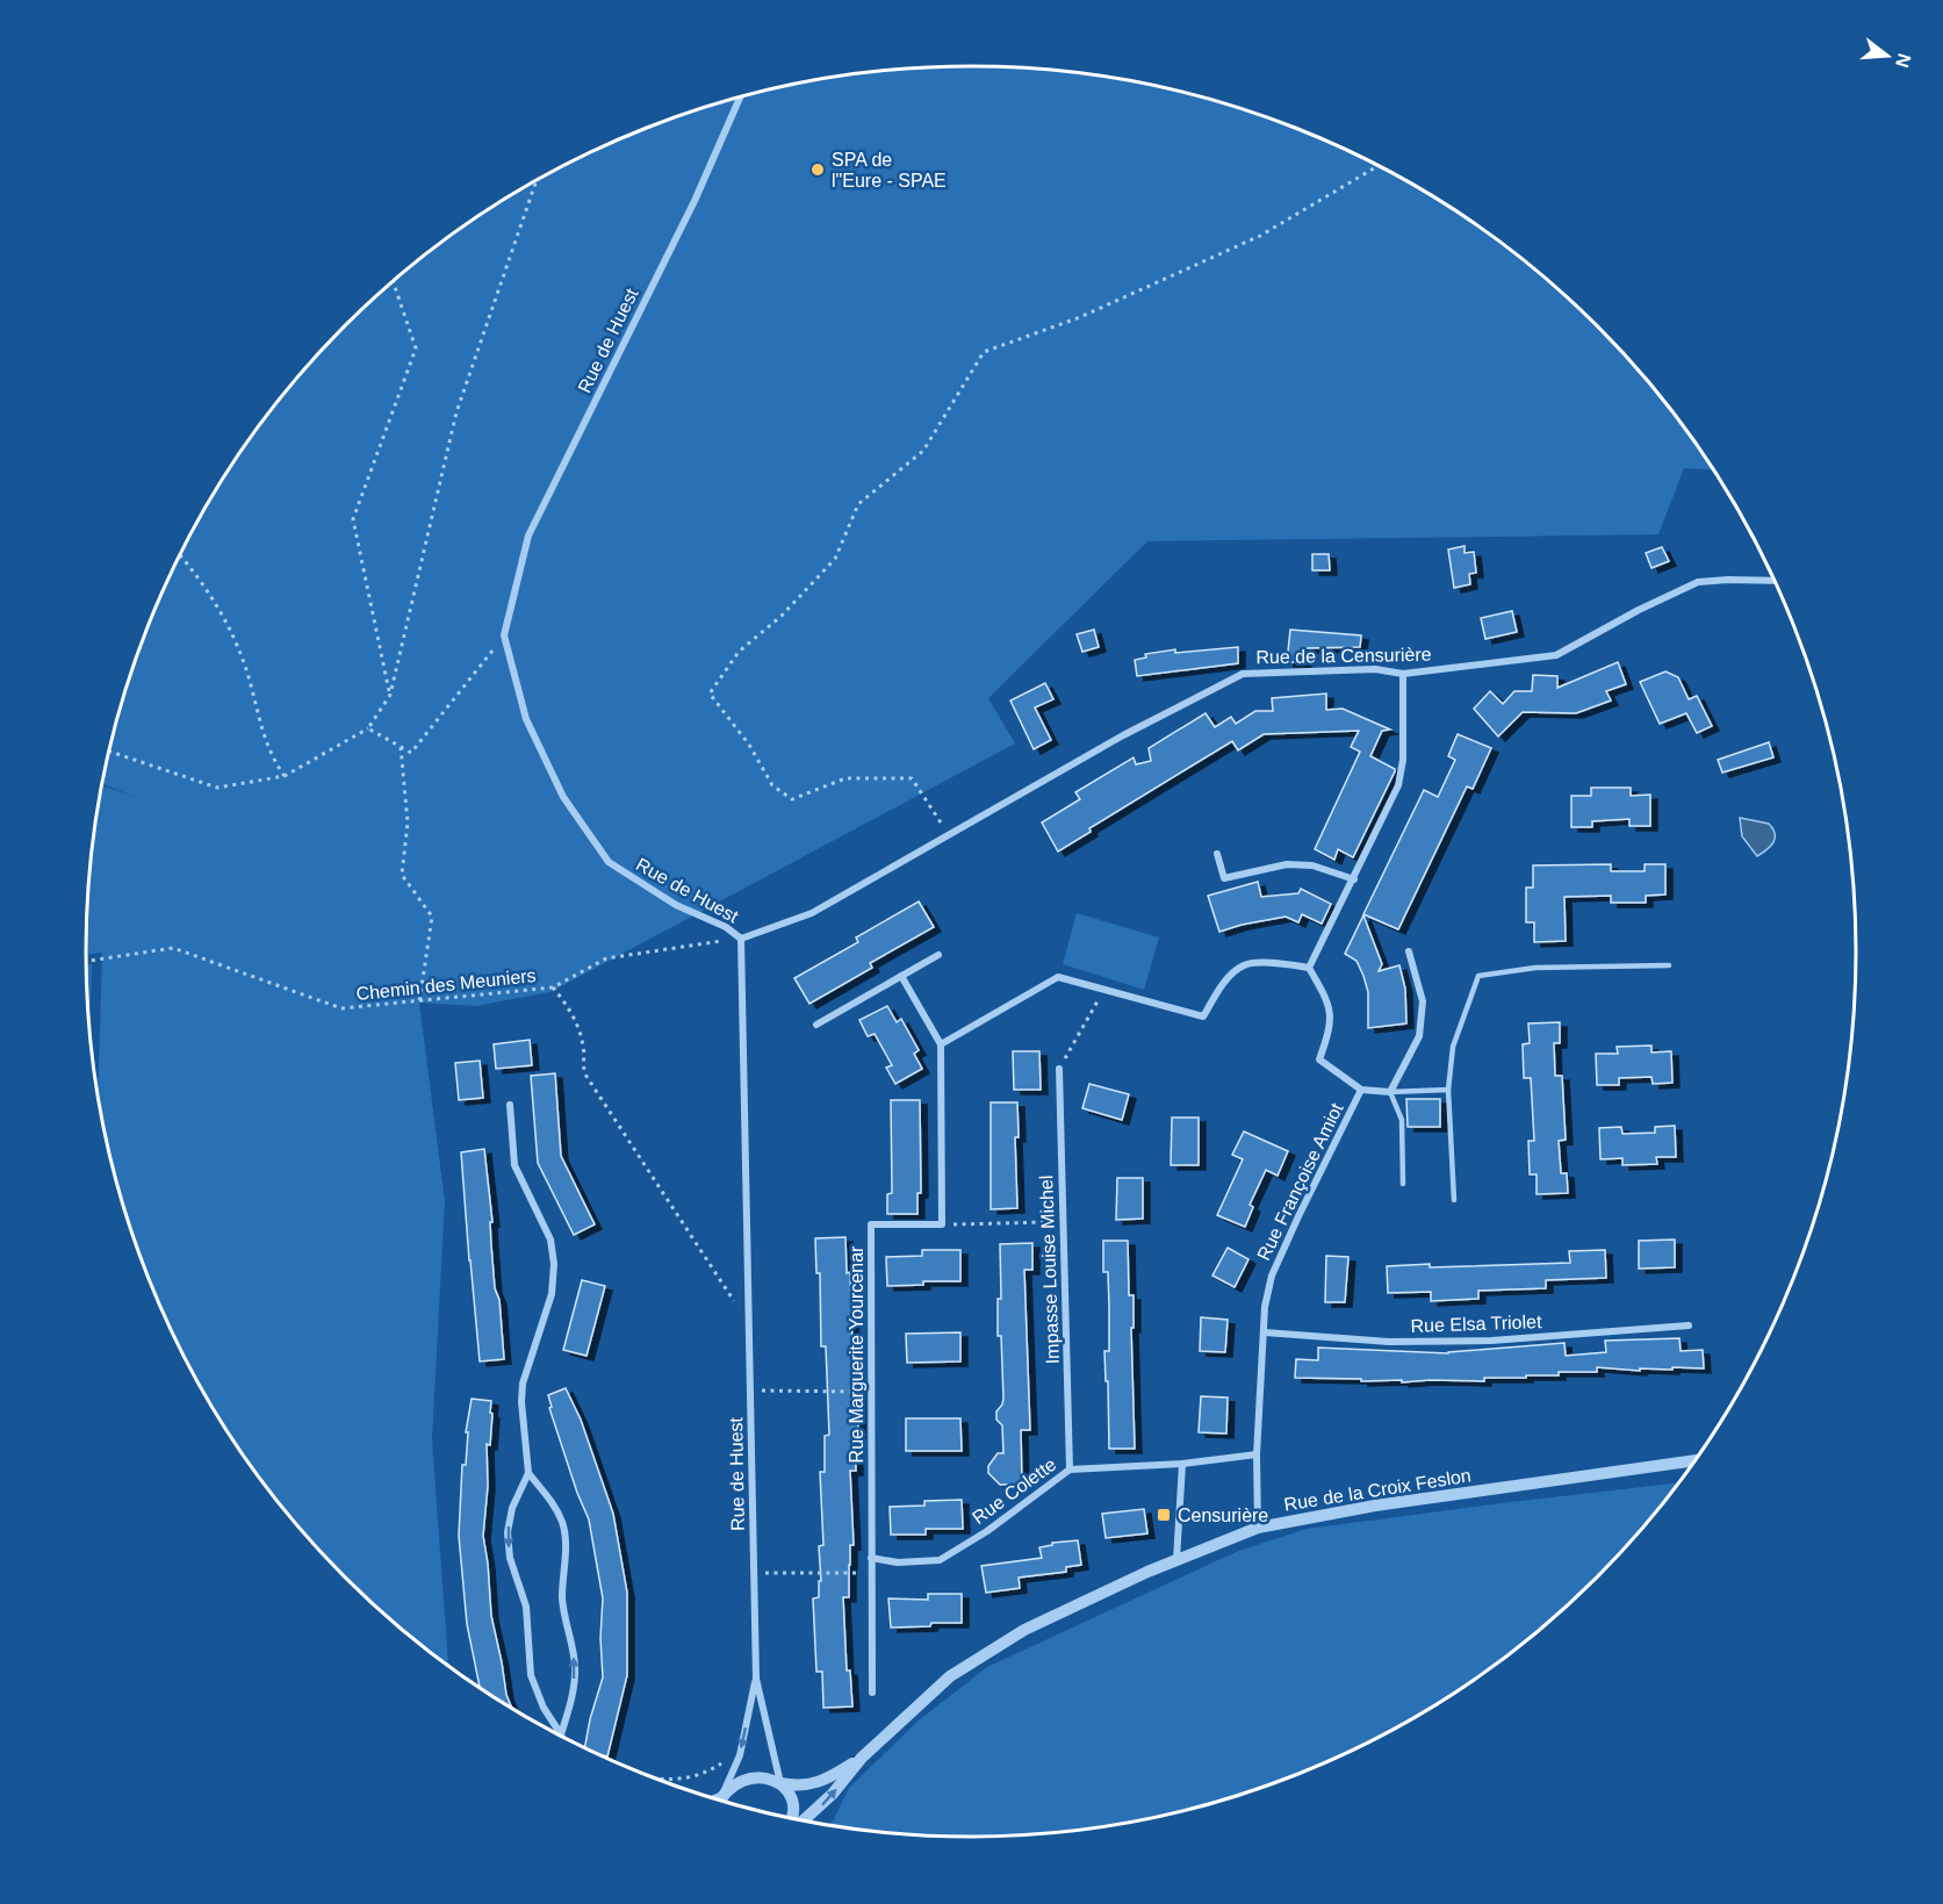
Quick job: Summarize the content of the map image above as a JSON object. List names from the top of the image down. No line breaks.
{"streets":{"street":["Rue de Huest","Rue de la Censurière","Rue Françoise Amiot","Impasse Louise Michel","Rue Elsa Triolet","Rue Marguerite Yourcenar","Rue de la Croix Feslon","Rue Colette"],"path":["Chemin des Meuniers"]},"crossings":[["Rue de Huest","Rue de la Censurière"],["Rue de Huest","Chemin des Meuniers"],["Rue de Huest","Rue de la Croix Feslon"],["Rue de la Censurière","Chemin des Meuniers"],["Rue Françoise Amiot","Rue Elsa Triolet"],["Rue Françoise Amiot","Rue de la Croix Feslon"],["Rue Françoise Amiot","Rue Colette"],["Impasse Louise Michel","Rue Colette"],["Rue Marguerite Yourcenar","Rue Colette"]],"places":{"other":["SPA de l\"Eure - SPAE"],"transit":["Censurière"]},"north":"right"}
